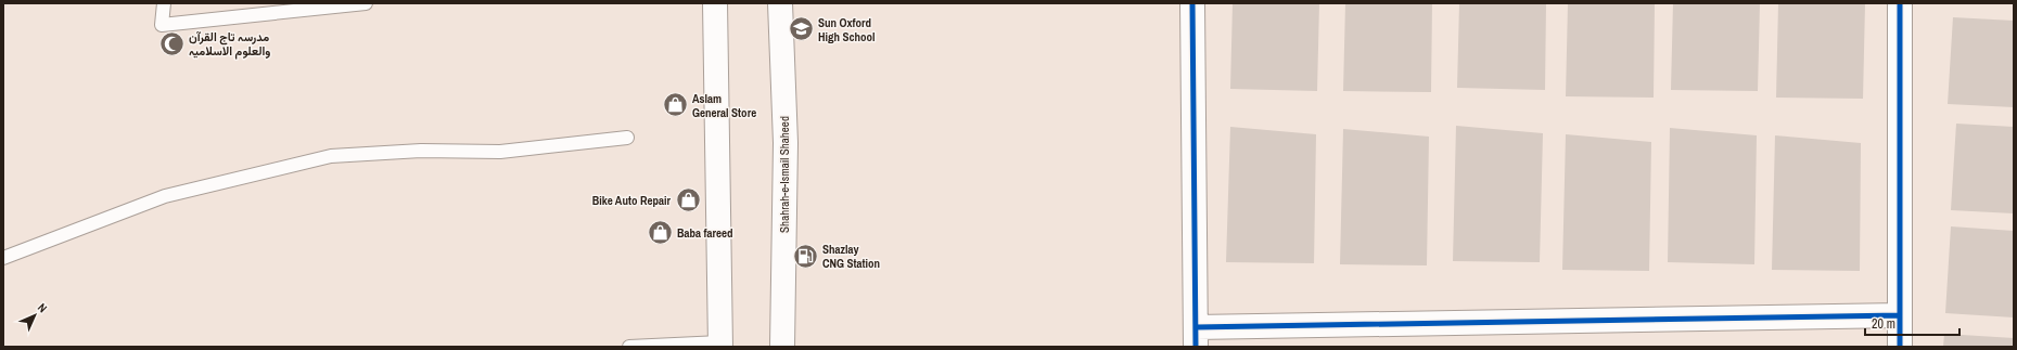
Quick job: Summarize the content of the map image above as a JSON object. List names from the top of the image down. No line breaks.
{"streets":{"street":["Shahrah-e-Ismail Shaheed"]},"places":{"school or university":["Sun Oxford High School"],"mosque":["مدرسہ تاج القرآن والعلوم الاسلامیہ"],"shop":["Aslam General Store","Bike Auto Repair","Baba fareed"],"fuel station":["Shazlay CNG Station"]},"scale_bar":"20 m","north":"top right"}
